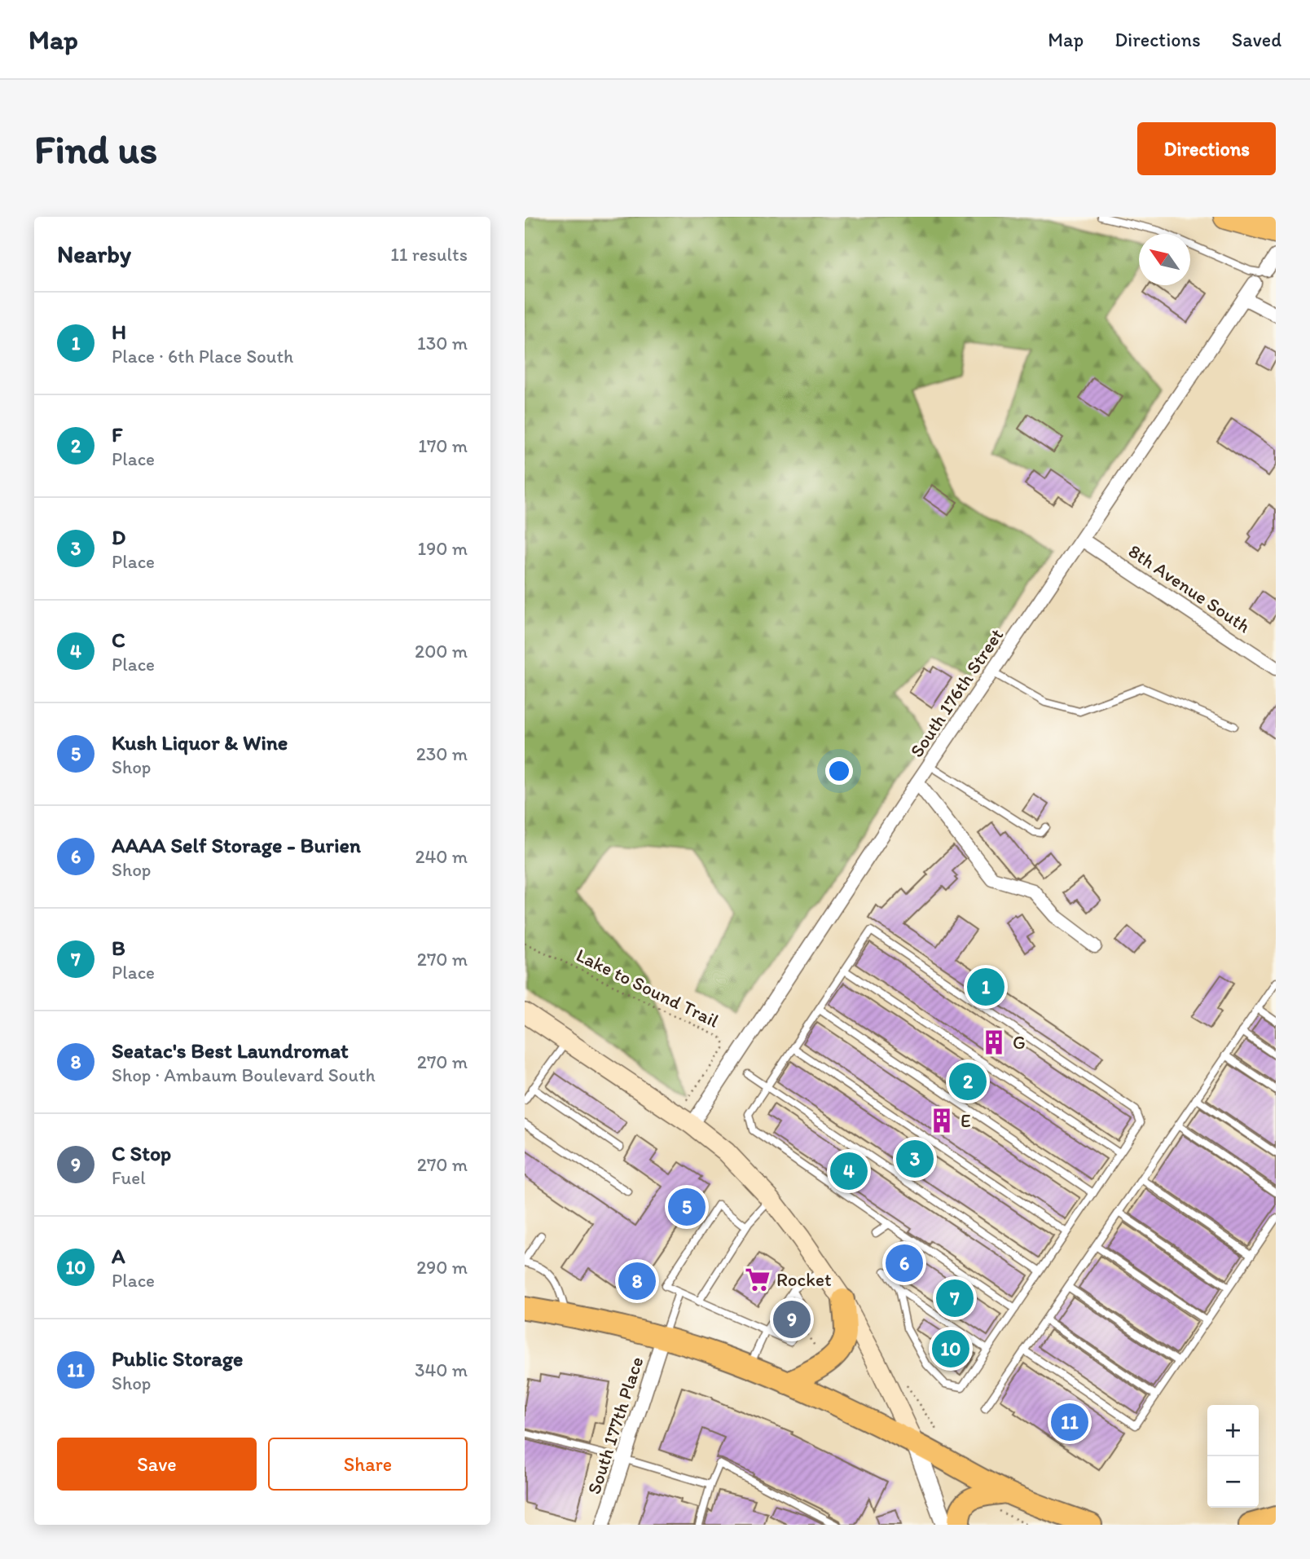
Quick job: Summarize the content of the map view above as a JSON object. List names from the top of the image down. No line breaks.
{"streets":{"street":["8th Avenue South","South 176th Street","South 177th Place"],"path":["Lake to Sound Trail"]},"crossings":[["8th Avenue South","South 176th Street"]],"places":{"building":["G","E"],"supermarket":["Rocket"]},"north":"top left","page":{"header":"Map","nav":["Map","Directions","Saved"],"buttons":["Directions",["Save","Share"]],"title":"Find us","heading":["Nearby","11 results"],"list":[{"mark":"1","name":"H","note":"Place · 6th Place South","value":"130 m"},{"mark":"2","name":"F","note":"Place","value":"170 m"},{"mark":"3","name":"D","note":"Place","value":"190 m"},{"mark":"4","name":"C","note":"Place","value":"200 m"},{"mark":"5","name":"Kush Liquor & Wine","note":"Shop","value":"230 m"},{"mark":"6","name":"AAAA Self Storage - Burien","note":"Shop","value":"240 m"},{"mark":"7","name":"B","note":"Place","value":"270 m"},{"mark":"8","name":"Seatac's Best Laundromat","note":"Shop · Ambaum Boulevard South","value":"270 m"},{"mark":"9","name":"C Stop","note":"Fuel","value":"270 m"},{"mark":"10","name":"A","note":"Place","value":"290 m"},{"mark":"11","name":"Public Storage","note":"Shop","value":"340 m"}],"pins":["1","2","3","4","5","6","8","7","9","10","11"],"map_buttons":["+","−"]}}
